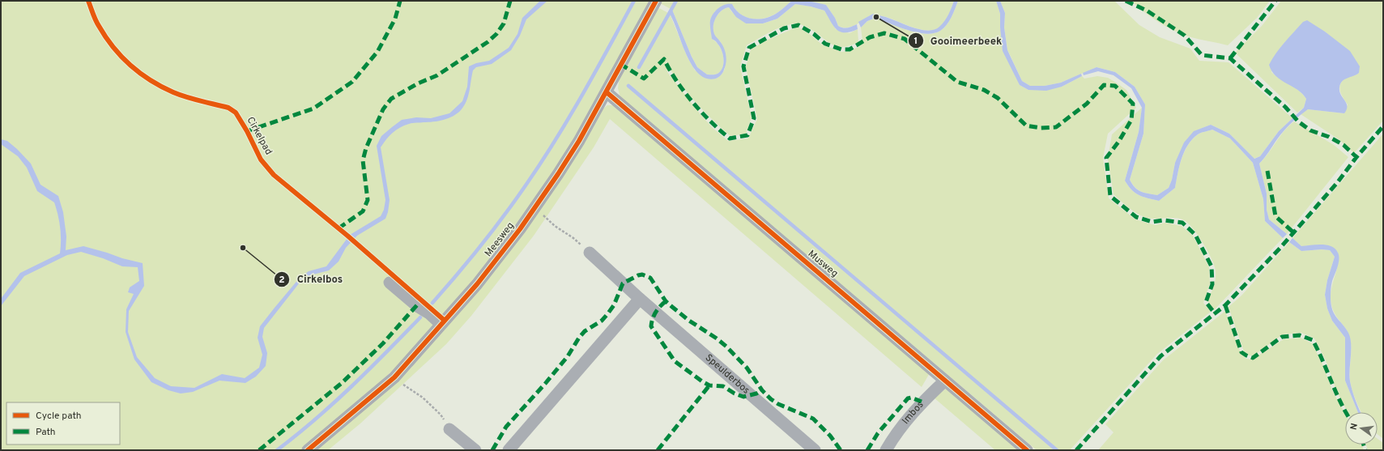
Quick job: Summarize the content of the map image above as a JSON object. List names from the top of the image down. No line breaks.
{"streets":{"street":["Meesweg","Musweg","Speulderbos","Imbos"],"cycle path":["Cirkelpad"]},"crossings":[["Meesweg","Musweg"],["Musweg","Imbos"]],"places":["Gooimeerbeek","Cirkelbos"],"legend":["Cycle path","Path"],"north":"left"}
